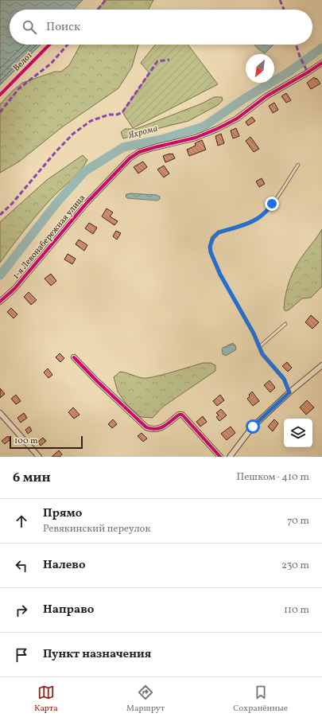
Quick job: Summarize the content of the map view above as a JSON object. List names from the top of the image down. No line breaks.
{"streets":{"street":["1-я Левонабережная улица"],"cycle path":["Вело1"]},"water":["Яхрома"],"scale_bar":"100 m","north":"bottom left","page":{"search":"Поиск","scale":"100 m","heading":["6 мин","Пешком · 410 m"],"list":[["Прямо","Ревякинский переулок","70 m"],["Налево","230 m"],["Направо","110 m"],"Пункт назначения"],"nav":["Карта","Маршрут","Сохранённые"]}}
